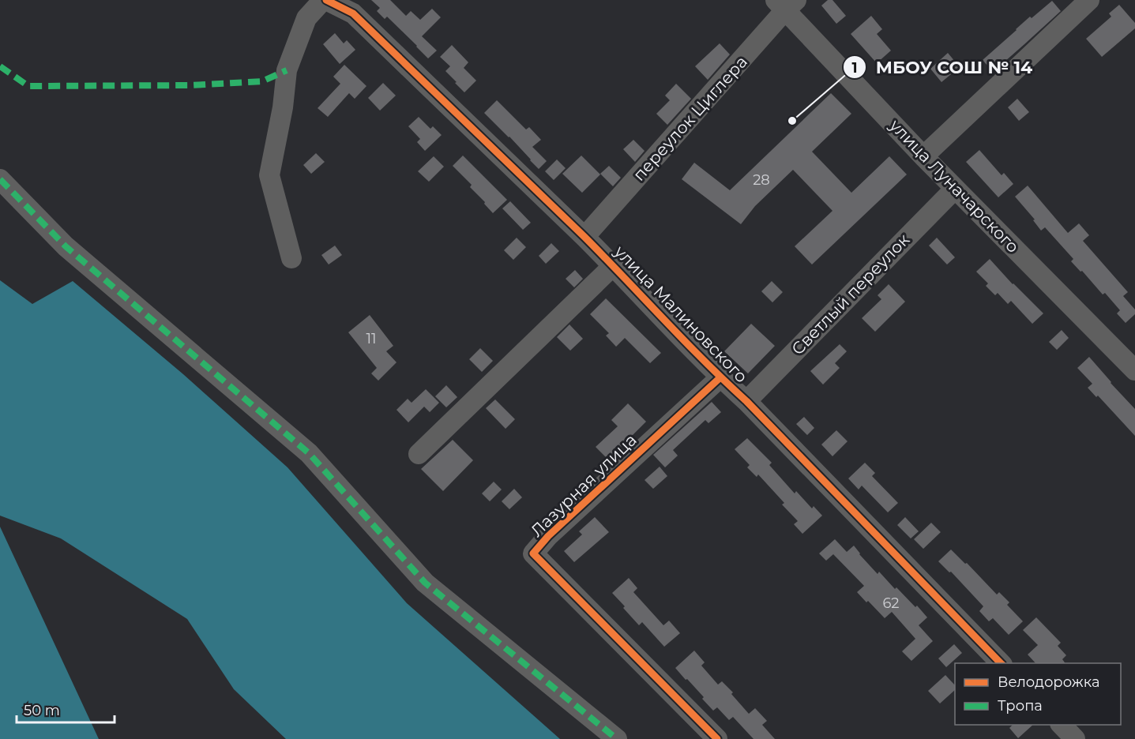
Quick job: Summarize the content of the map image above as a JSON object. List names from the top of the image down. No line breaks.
{"streets":{"street":["переулок Циглера","улица Луначарского","Светлый переулок","улица Малиновского","Лазурная улица"]},"crossings":[["переулок Циглера","улица Луначарского"],["переулок Циглера","улица Малиновского"],["улица Луначарского","Светлый переулок"],["Светлый переулок","улица Малиновского"],["улица Малиновского","Лазурная улица"]],"places":["МБОУ СОШ № 14"],"house_numbers":["28","11","62"],"legend":["Велодорожка","Тропа"],"scale_bar":"50 m"}
